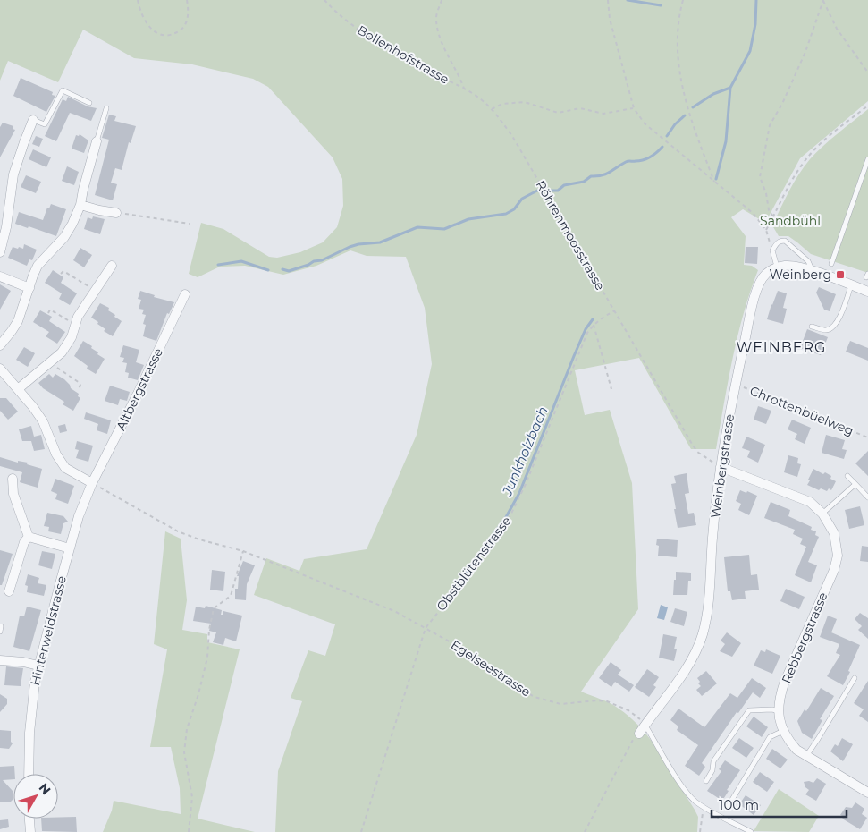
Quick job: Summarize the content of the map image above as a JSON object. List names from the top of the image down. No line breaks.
{"streets":{"street":["Altbergstrasse","Weinbergstrasse","Hinterweidstrasse","Rebbergstrasse"],"path":["Bollenhofstrasse","Röhrenmoosstrasse","Chrottenbüelweg","Obstblütenstrasse","Egelseestrasse"]},"crossings":[["Bollenhofstrasse","Röhrenmoosstrasse"],["Röhrenmoosstrasse","Weinbergstrasse"],["Röhrenmoosstrasse","Obstblütenstrasse"],["Röhrenmoosstrasse","Rebbergstrasse"],["Altbergstrasse","Hinterweidstrasse"],["Altbergstrasse","Egelseestrasse"],["Chrottenbüelweg","Weinbergstrasse"],["Weinbergstrasse","Rebbergstrasse"],["Weinbergstrasse","Egelseestrasse"],["Obstblütenstrasse","Egelseestrasse"],["Hinterweidstrasse","Egelseestrasse"]],"districts":["WEINBERG"],"water":["Junkholzbach"],"parks":["Sandbühl"],"places":{"transit":["Weinberg"]},"scale_bar":"100 m","north":"top right"}
